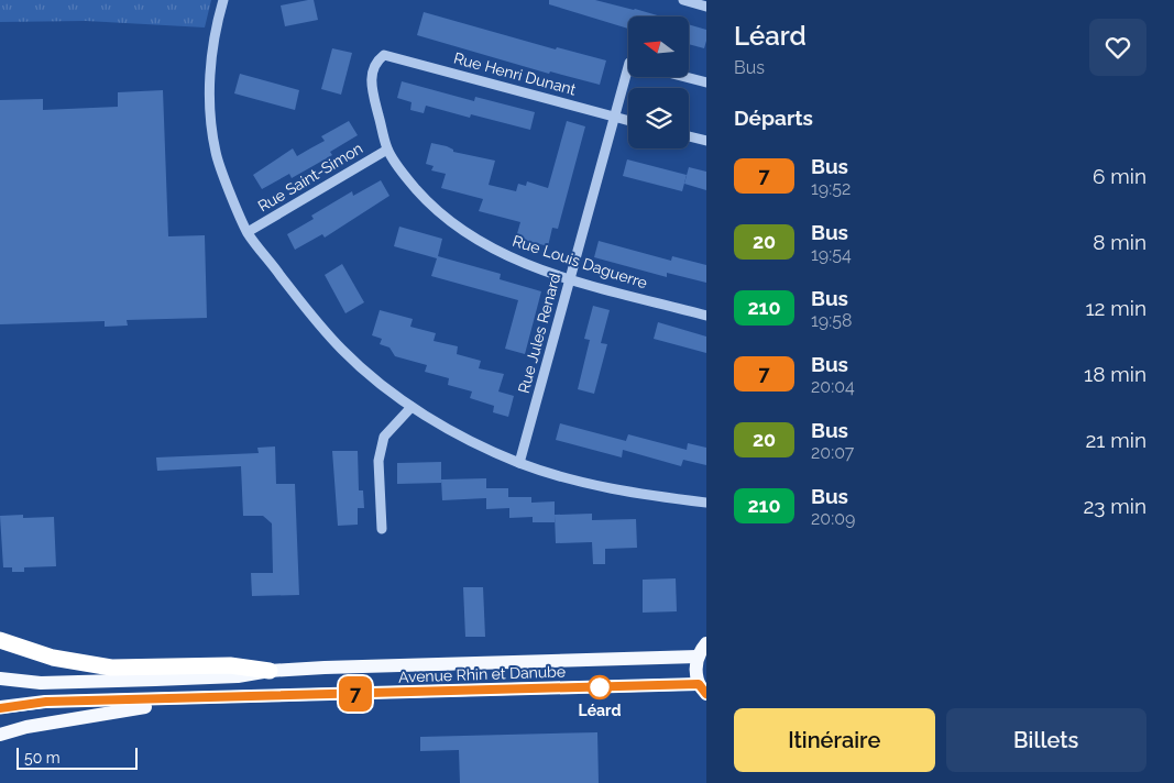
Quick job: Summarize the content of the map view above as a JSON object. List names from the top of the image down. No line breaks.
{"streets":{"main road":["Avenue Rhin et Danube"],"street":["Rue Henri Dunant","Rue Saint-Simon","Rue Louis Daguerre","Rue Jules Renard"]},"crossings":[["Rue Henri Dunant","Rue Louis Daguerre"],["Rue Henri Dunant","Rue Jules Renard"],["Rue Saint-Simon","Rue Louis Daguerre"],["Rue Louis Daguerre","Rue Jules Renard"]],"places":["Léard"],"lines":["bus line 7"],"scale_bar":"50 m","north":"left","page":{"on_map":"7","heading":[["Léard","Bus"],"Départs"],"list":[{"mark":"7","name":"Bus","note":"19:52","value":"6 min"},{"mark":"20","name":"Bus","note":"19:54","value":"8 min"},{"mark":"210","name":"Bus","note":"19:58","value":"12 min"},{"mark":"7","name":"Bus","note":"20:04","value":"18 min"},{"mark":"20","name":"Bus","note":"20:07","value":"21 min"},{"mark":"210","name":"Bus","note":"20:09","value":"23 min"}],"buttons":["Itinéraire","Billets"],"scale":"50 m"}}
